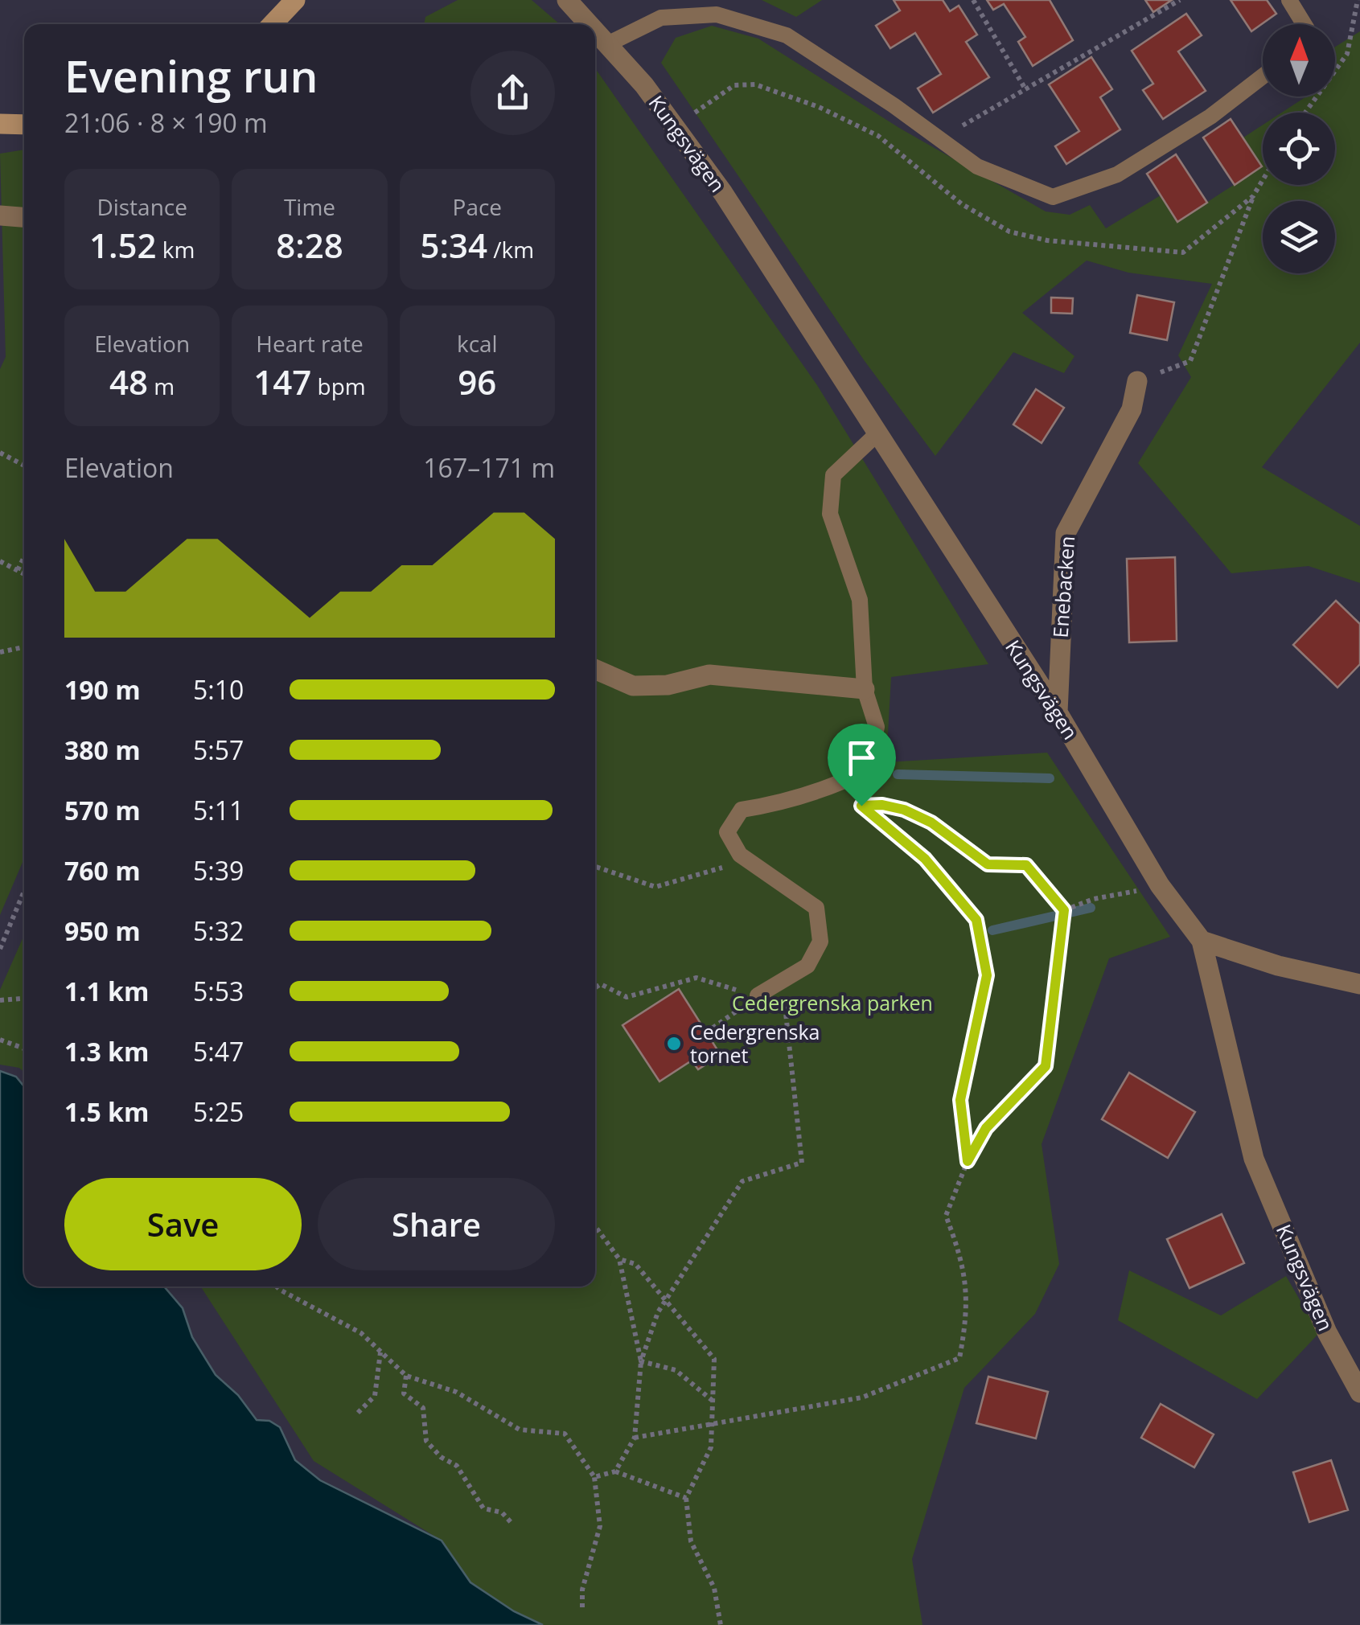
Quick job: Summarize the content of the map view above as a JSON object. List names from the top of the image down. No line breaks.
{"streets":{"street":["Kungsvägen","Enebacken"]},"crossings":[["Kungsvägen","Enebacken"]],"parks":["Cedergrenska parken"],"places":["Cedergrenska tornet"],"north":"top","page":{"heading":["Evening run","21:06 · 8 × 190 m"],"stats":[["Distance","1.52 km"],["Time","8:28"],["Pace","5:34 /km"],["Elevation","48 m"],["Heart rate","147 bpm"],["kcal","96"]],"chart":["Elevation","167–171 m"],"list":[{"name":"190 m","note":"5:10"},{"name":"380 m","note":"5:57"},{"name":"570 m","note":"5:11"},{"name":"760 m","note":"5:39"},{"name":"950 m","note":"5:32"},{"name":"1.1 km","note":"5:53"},{"name":"1.3 km","note":"5:47"},{"name":"1.5 km","note":"5:25"}],"buttons":["Save","Share"]}}
